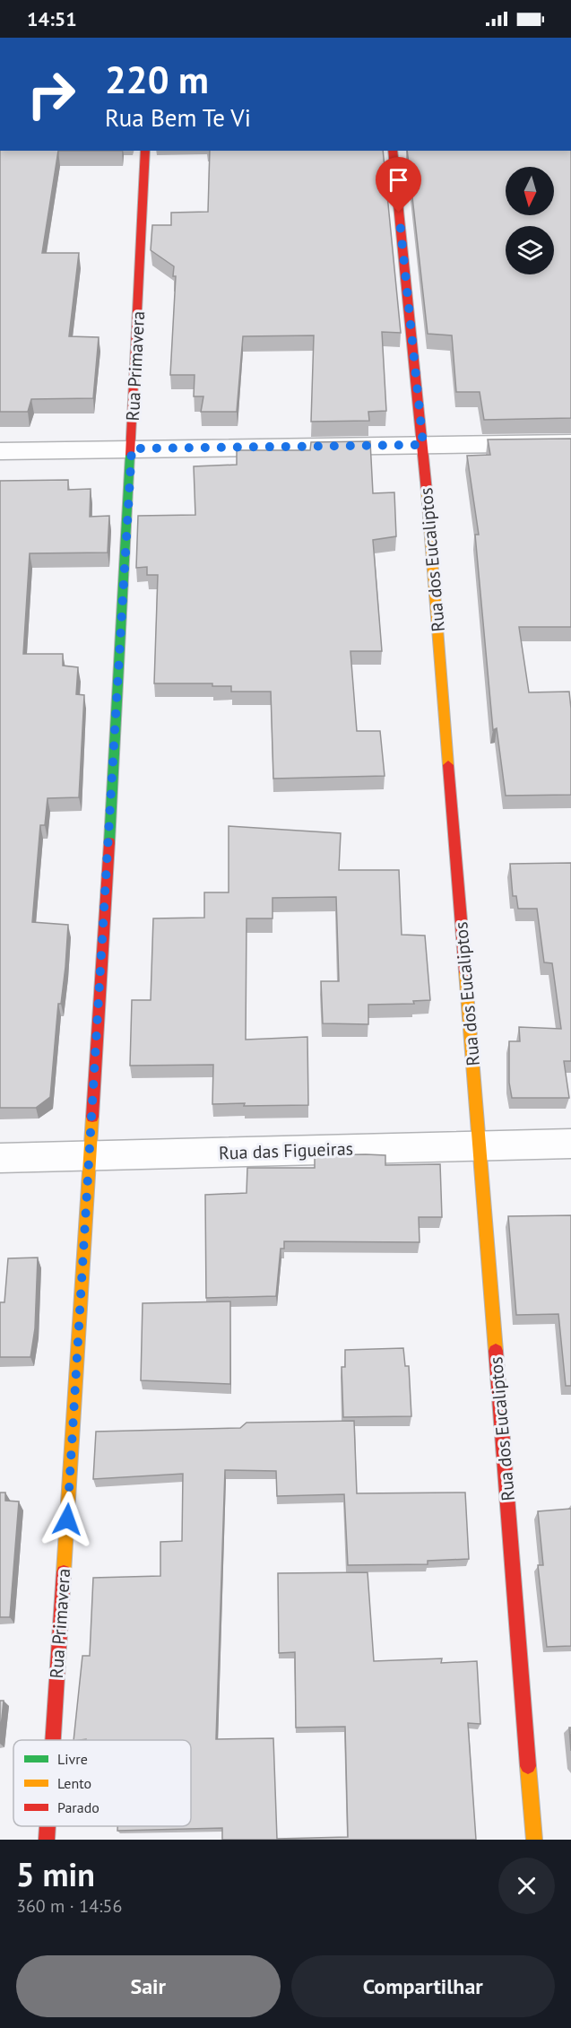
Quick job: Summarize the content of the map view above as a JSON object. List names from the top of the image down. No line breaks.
{"streets":{"street":["Rua Primavera","Rua dos Eucaliptos","Rua das Figueiras"]},"crossings":[["Rua Primavera","Rua das Figueiras"],["Rua dos Eucaliptos","Rua das Figueiras"]],"legend":["Livre","Lento","Parado"],"north":"bottom","page":{"status":"14:51","turn":["220 m","Rua Bem Te Vi"],"heading":["5 min","360 m · 14:56"],"buttons":["Sair","Compartilhar"]}}
